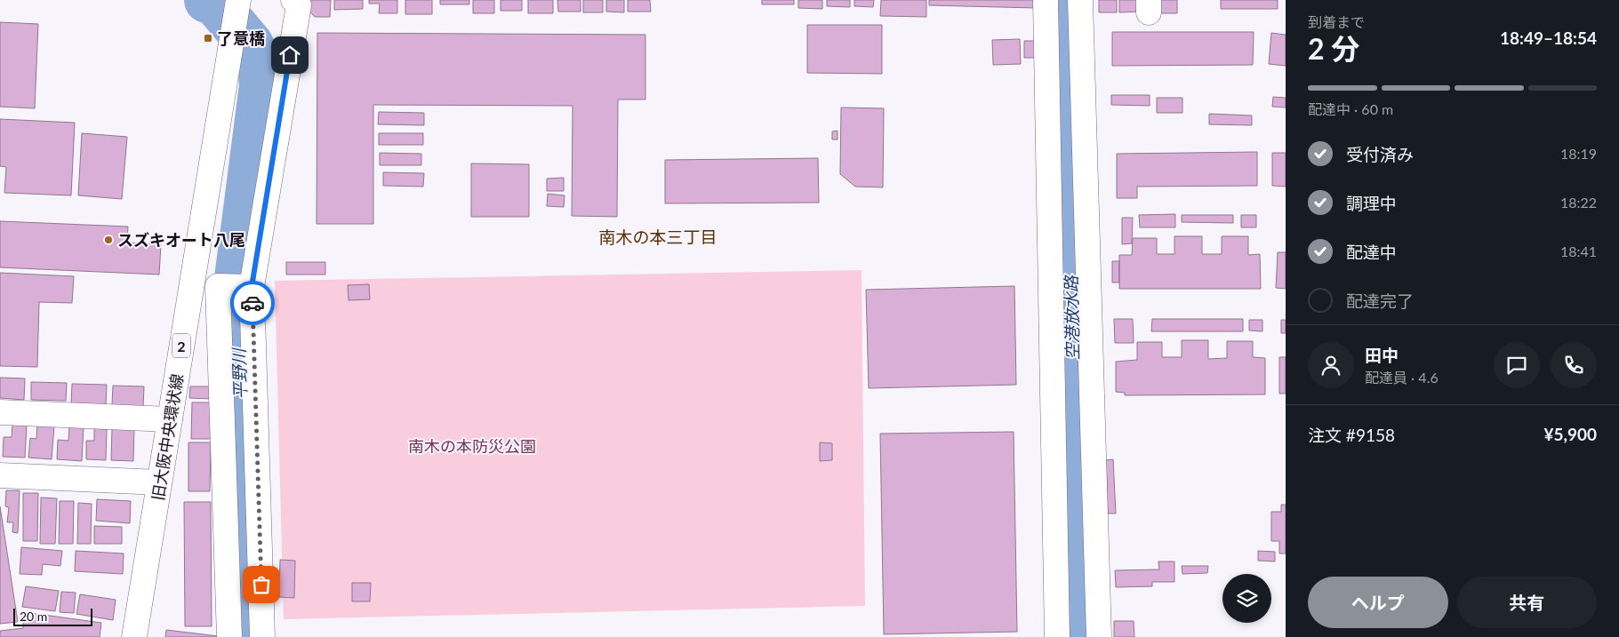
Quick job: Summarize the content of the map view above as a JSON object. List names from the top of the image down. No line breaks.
{"streets":{"street":["2","旧大阪中央環状線"]},"districts":["南木の本三丁目"],"water":["空港放水路","平野川"],"parks":["南木の本防災公園"],"places":{"transit":["了意橋"],"other":["スズキオート八尾"]},"scale_bar":"20 m","page":{"heading":["2 分","到着まで","18:49–18:54"],"panel":["田中","配達員 · 4.6","注文 #9158","¥5,900"],"bar":"配達中 · 60 m","list":[["受付済み","18:19"],["調理中","18:22"],["配達中","18:41"],"配達完了"],"buttons":["ヘルプ","共有"],"scale":"20 m"}}
